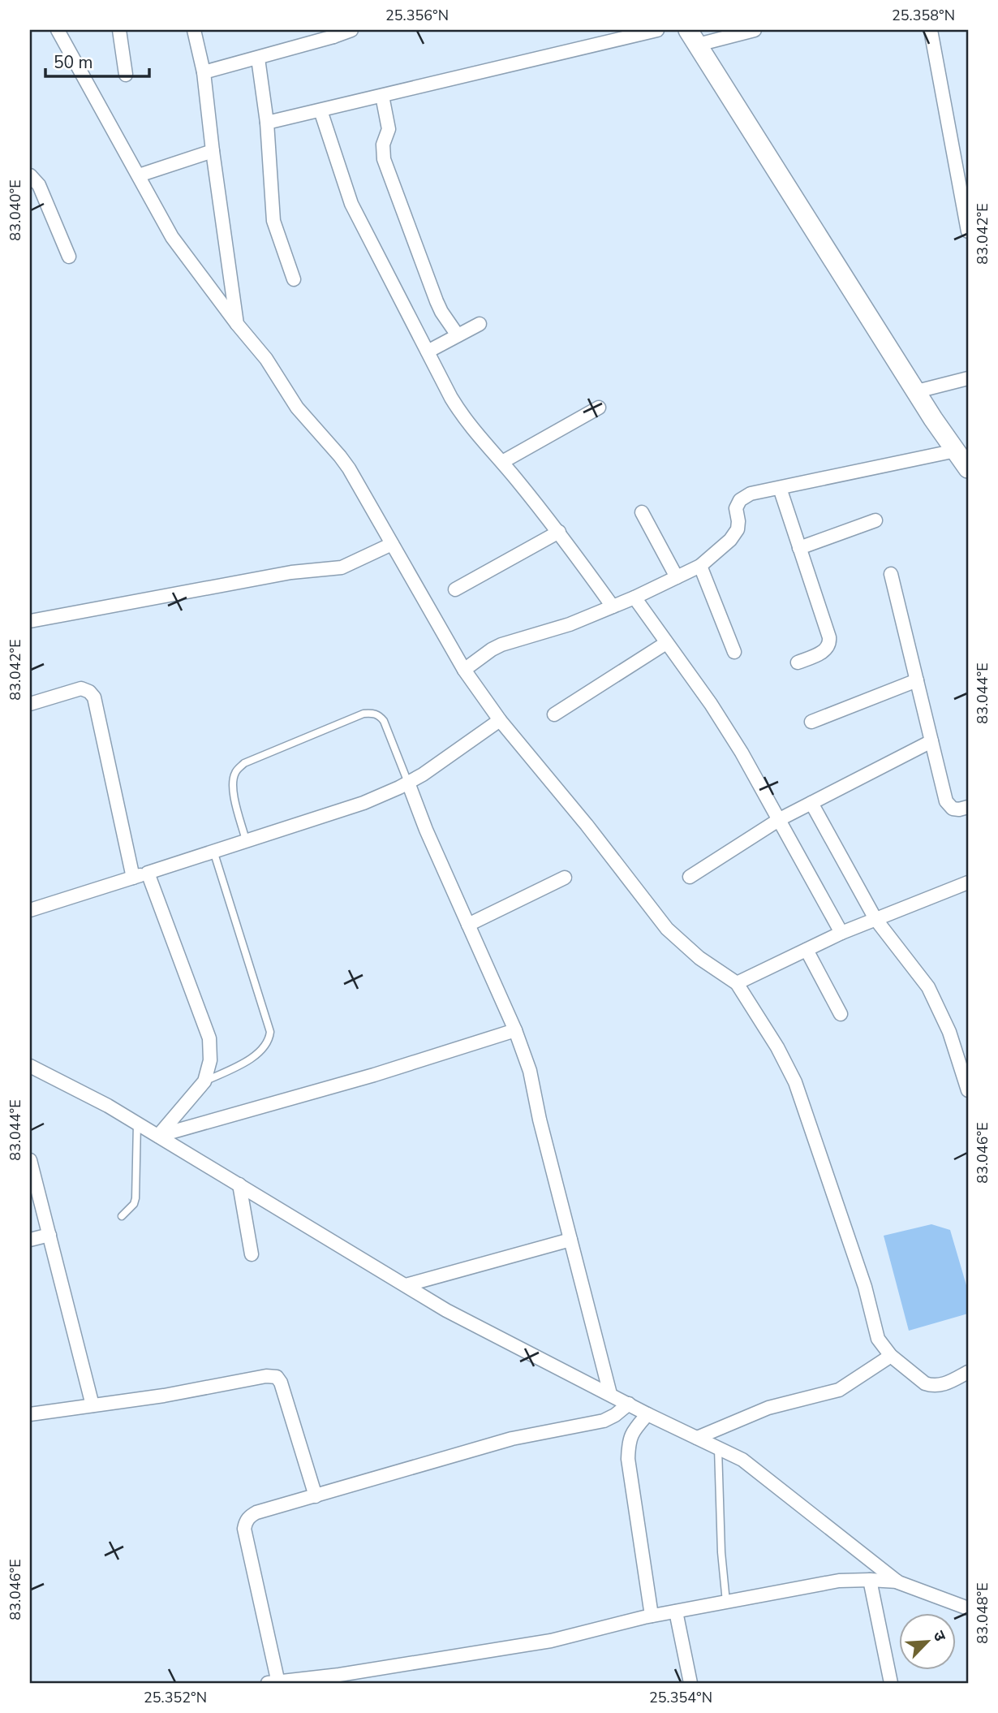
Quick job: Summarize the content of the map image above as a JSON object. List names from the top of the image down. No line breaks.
{"scale_bar":"50 m","north":"top right","coordinates":["25.356°N","25.358°N","83.040°E","83.042°E","83.044°E","83.046°E","83.048°E","25.352°N","25.354°N"]}
